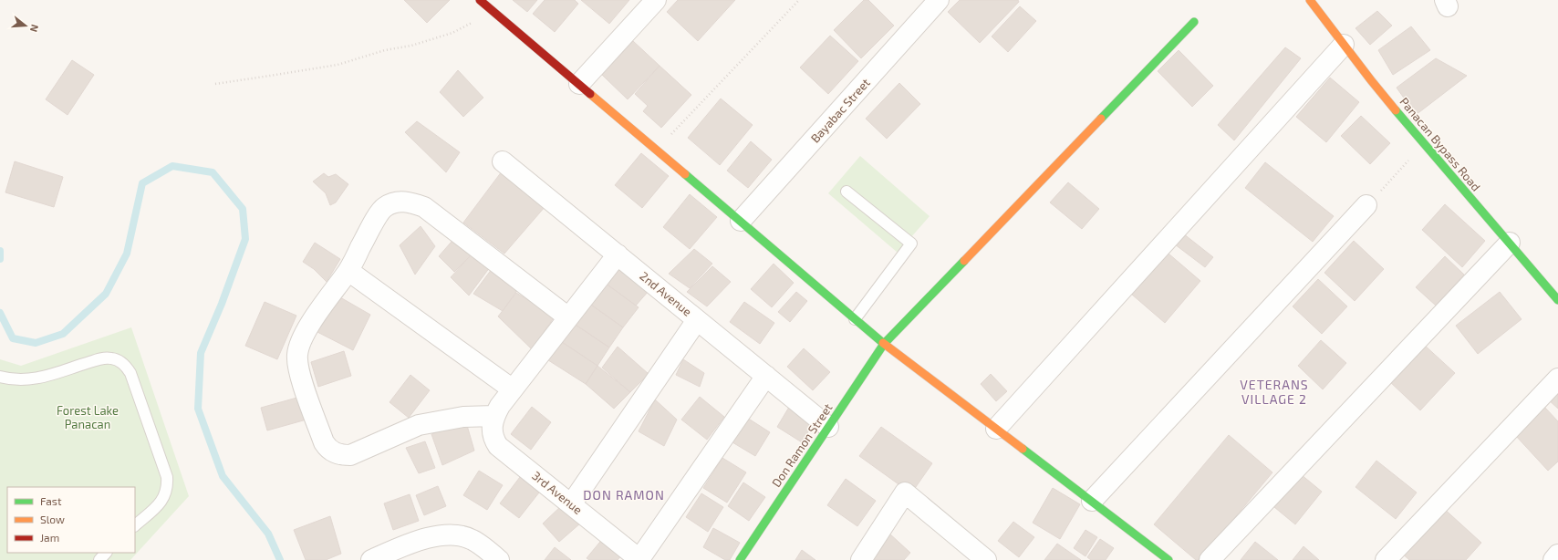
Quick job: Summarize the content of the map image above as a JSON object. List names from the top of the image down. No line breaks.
{"streets":{"street":["Bayabac Street","Panacan Bypass Road","2nd Avenue","Don Ramon Street","3rd Avenue"]},"crossings":[["2nd Avenue","Don Ramon Street"]],"districts":["VETERANS VILLAGE 2","DON RAMON"],"parks":["Forest Lake Panacan"],"legend":["Fast","Slow","Jam"],"north":"right"}
